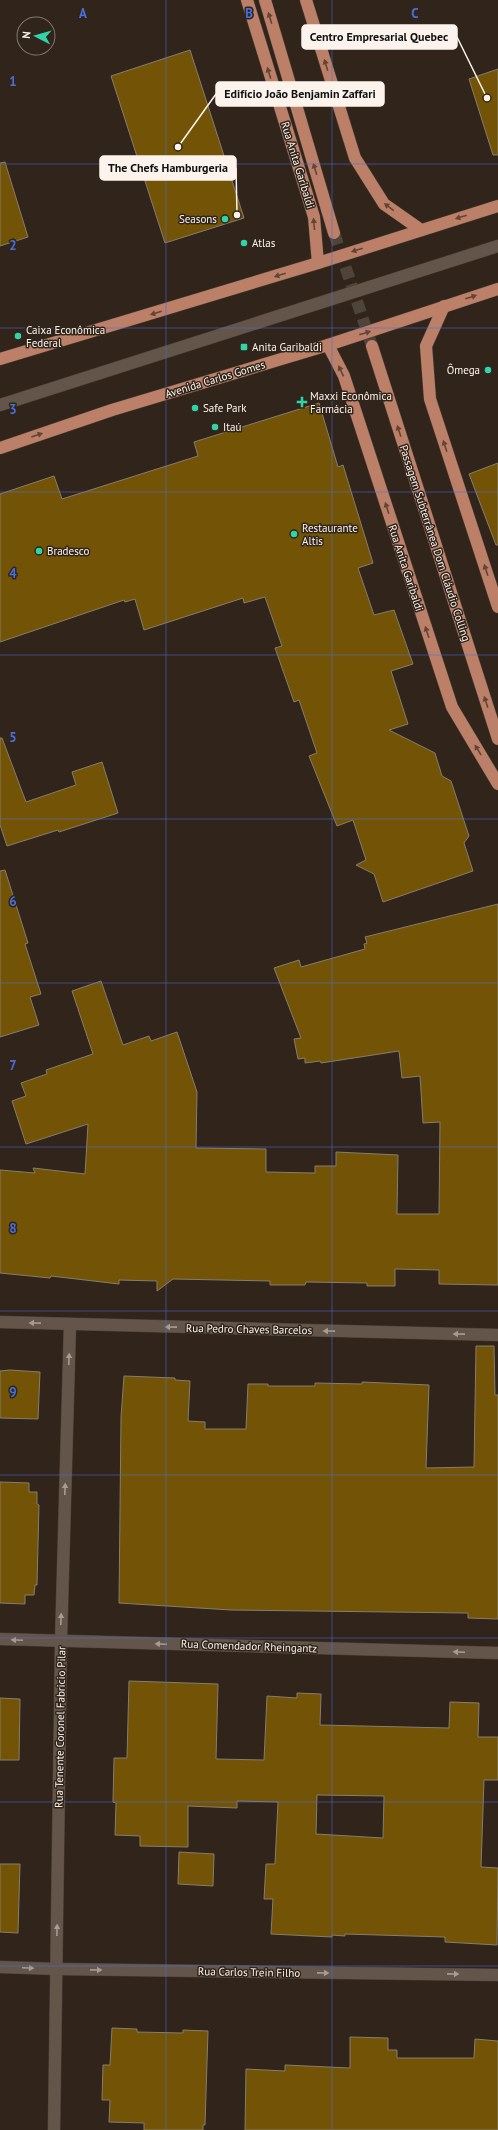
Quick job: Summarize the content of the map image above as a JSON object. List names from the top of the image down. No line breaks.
{"streets":{"main road":["Rua Anita Garibaldi","Avenida Carlos Gomes","Passagem Subterrânea Dom Cláudio Colling"],"street":["Rua Pedro Chaves Barcelos","Rua Comendador Rheingantz","Rua Tenente Coronel Fabricio Pilar","Rua Carlos Trein Filho"]},"crossings":[["Rua Anita Garibaldi","Avenida Carlos Gomes"],["Rua Pedro Chaves Barcelos","Rua Tenente Coronel Fabricio Pilar"],["Rua Comendador Rheingantz","Rua Tenente Coronel Fabricio Pilar"],["Rua Tenente Coronel Fabricio Pilar","Rua Carlos Trein Filho"]],"one_way":["Rua Pedro Chaves Barcelos","Rua Comendador Rheingantz","Rua Tenente Coronel Fabricio Pilar","Rua Carlos Trein Filho"],"places":{"other":["Centro Empresarial Quebec","Edifício João Benjamin Zaffari","The Chefs Hamburgeria","Seasons","Atlas","Caixa Econômica Federal","Ômega","Safe Park","Itaú","Restaurante Altis","Bradesco"],"transit":["Anita Garibaldi"],"health":["Maxxi Econômica Farmácia"]},"north":"left","grid":{"columns":["A","B","C"],"rows":["1","2","3","4","5","6","7","8","9"]}}
